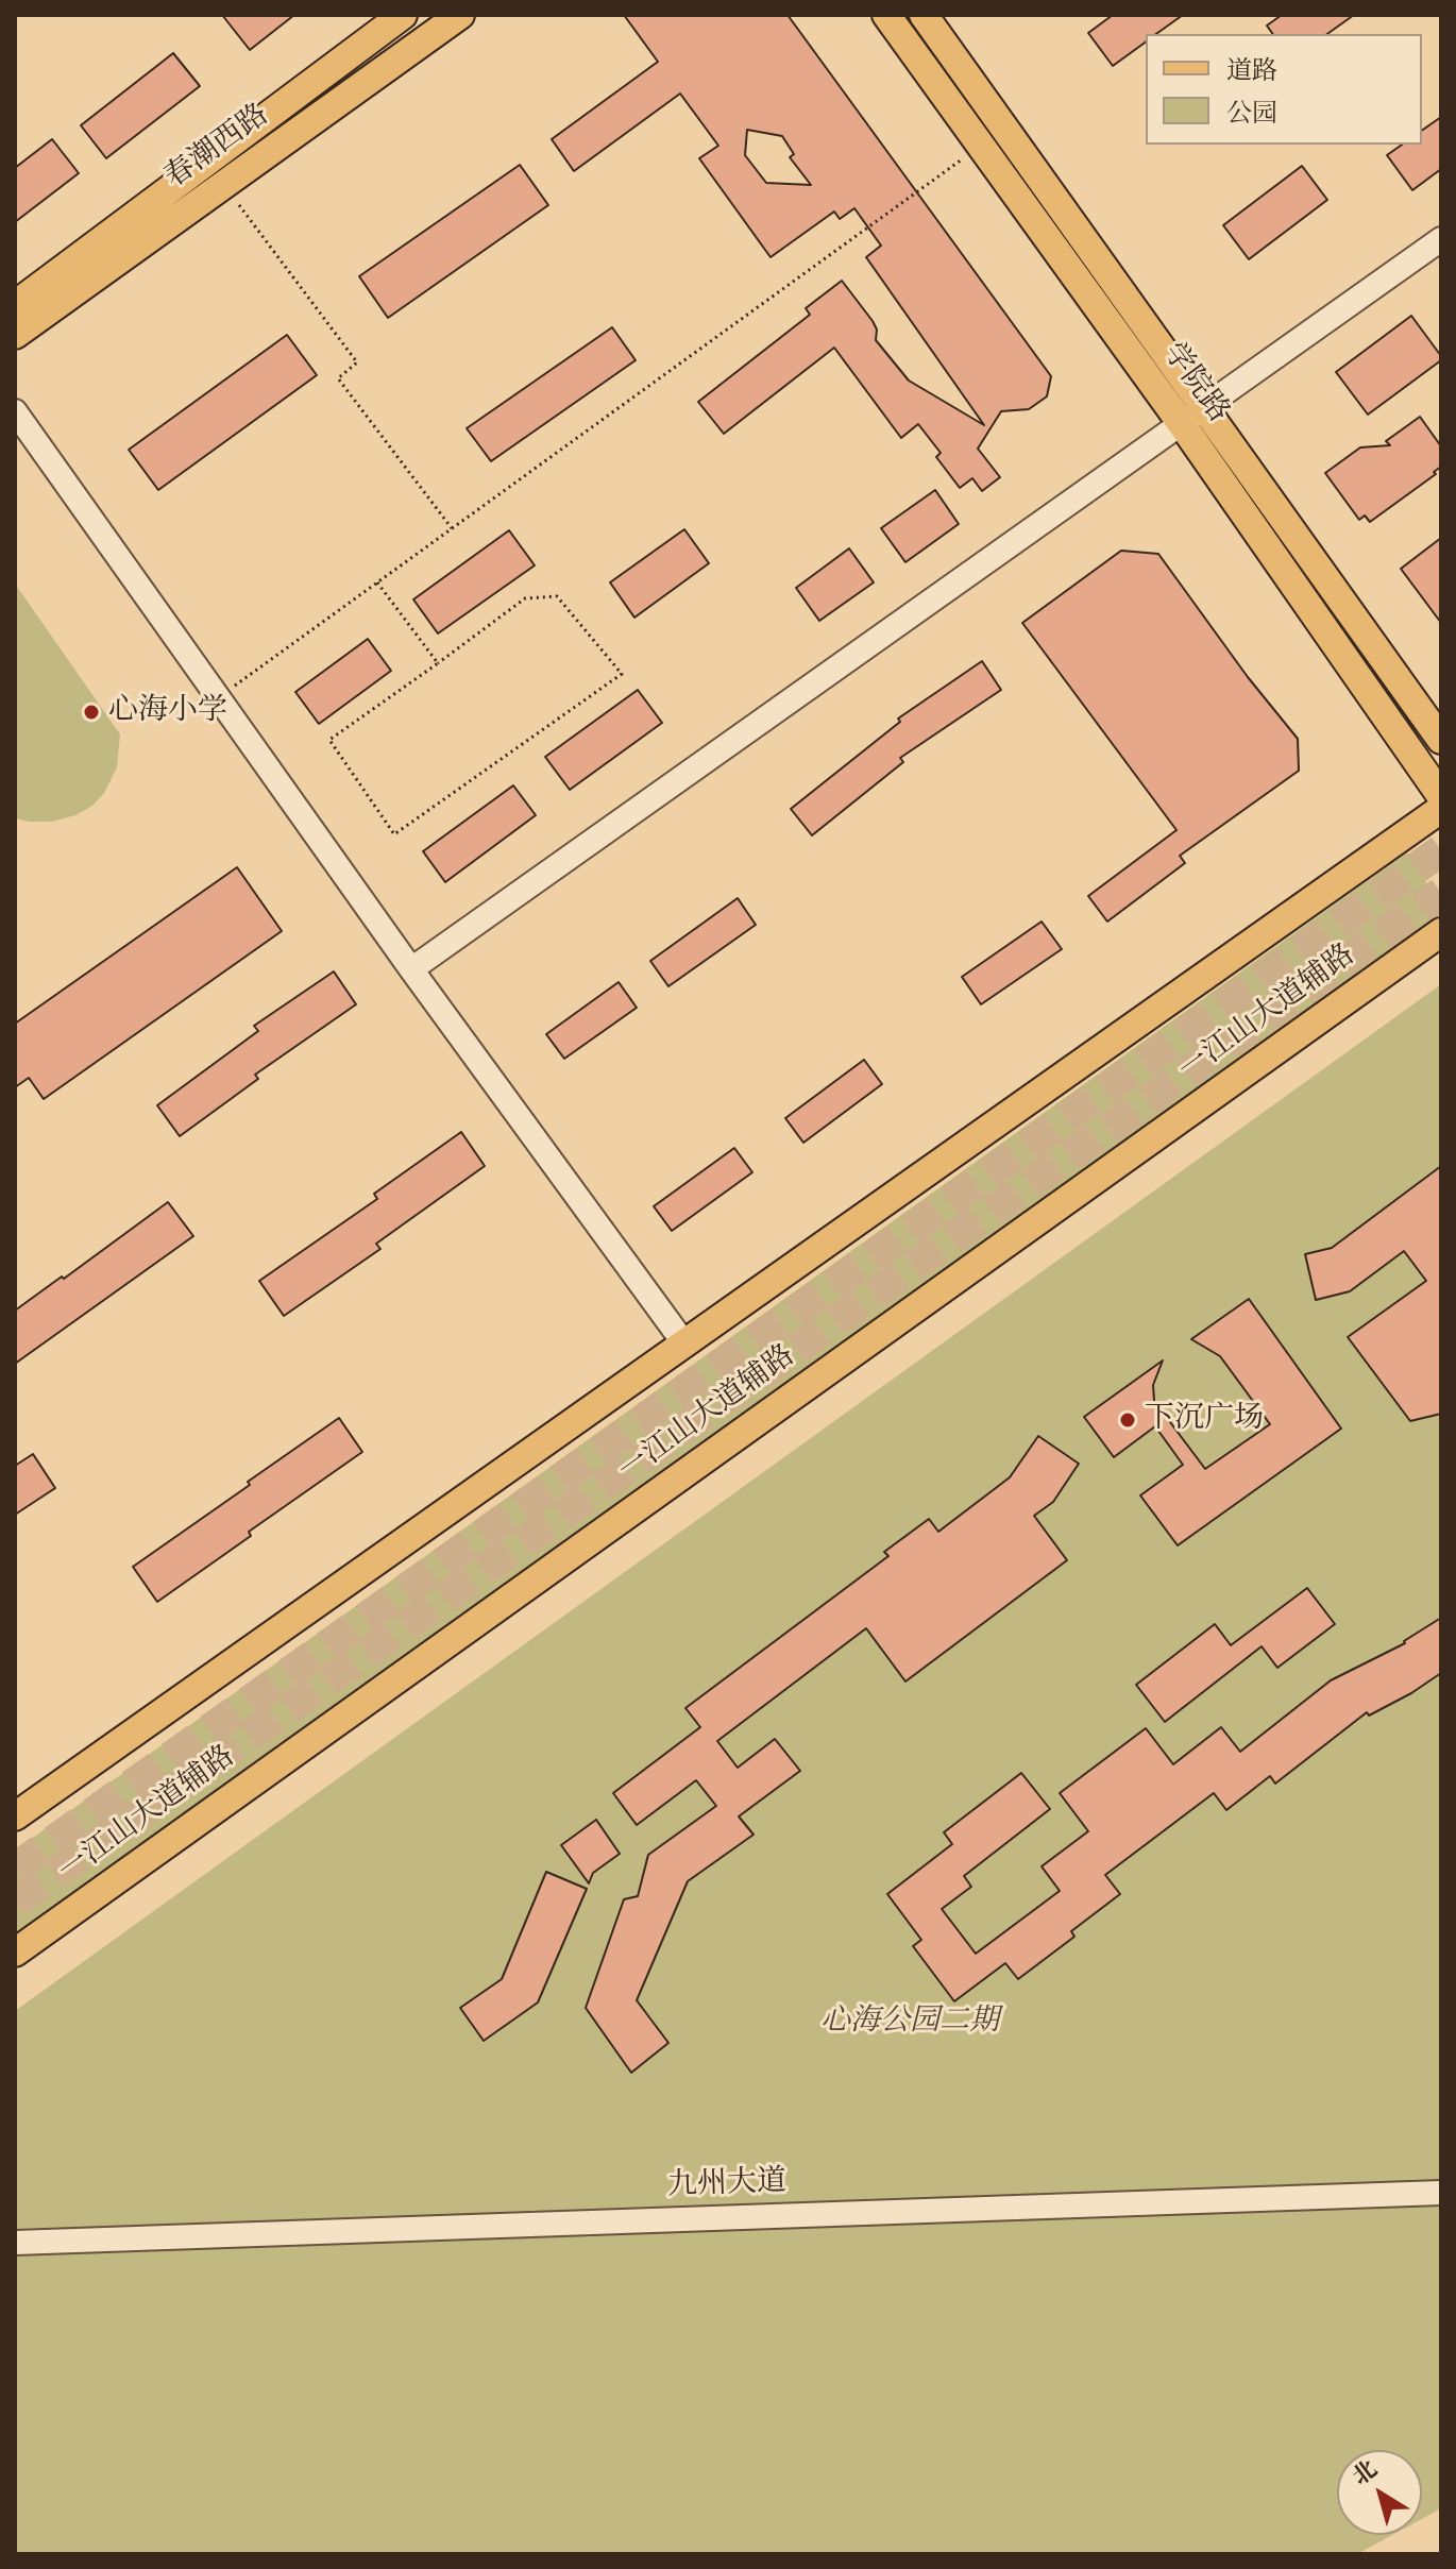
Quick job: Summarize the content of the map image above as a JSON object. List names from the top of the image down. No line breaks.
{"streets":{"main road":["春潮西路","学院路","一江山大道辅路"],"street":["九州大道"]},"parks":["心海公园二期"],"places":["心海小学","下沉广场"],"legend":["道路","公园"],"north":"top left"}
